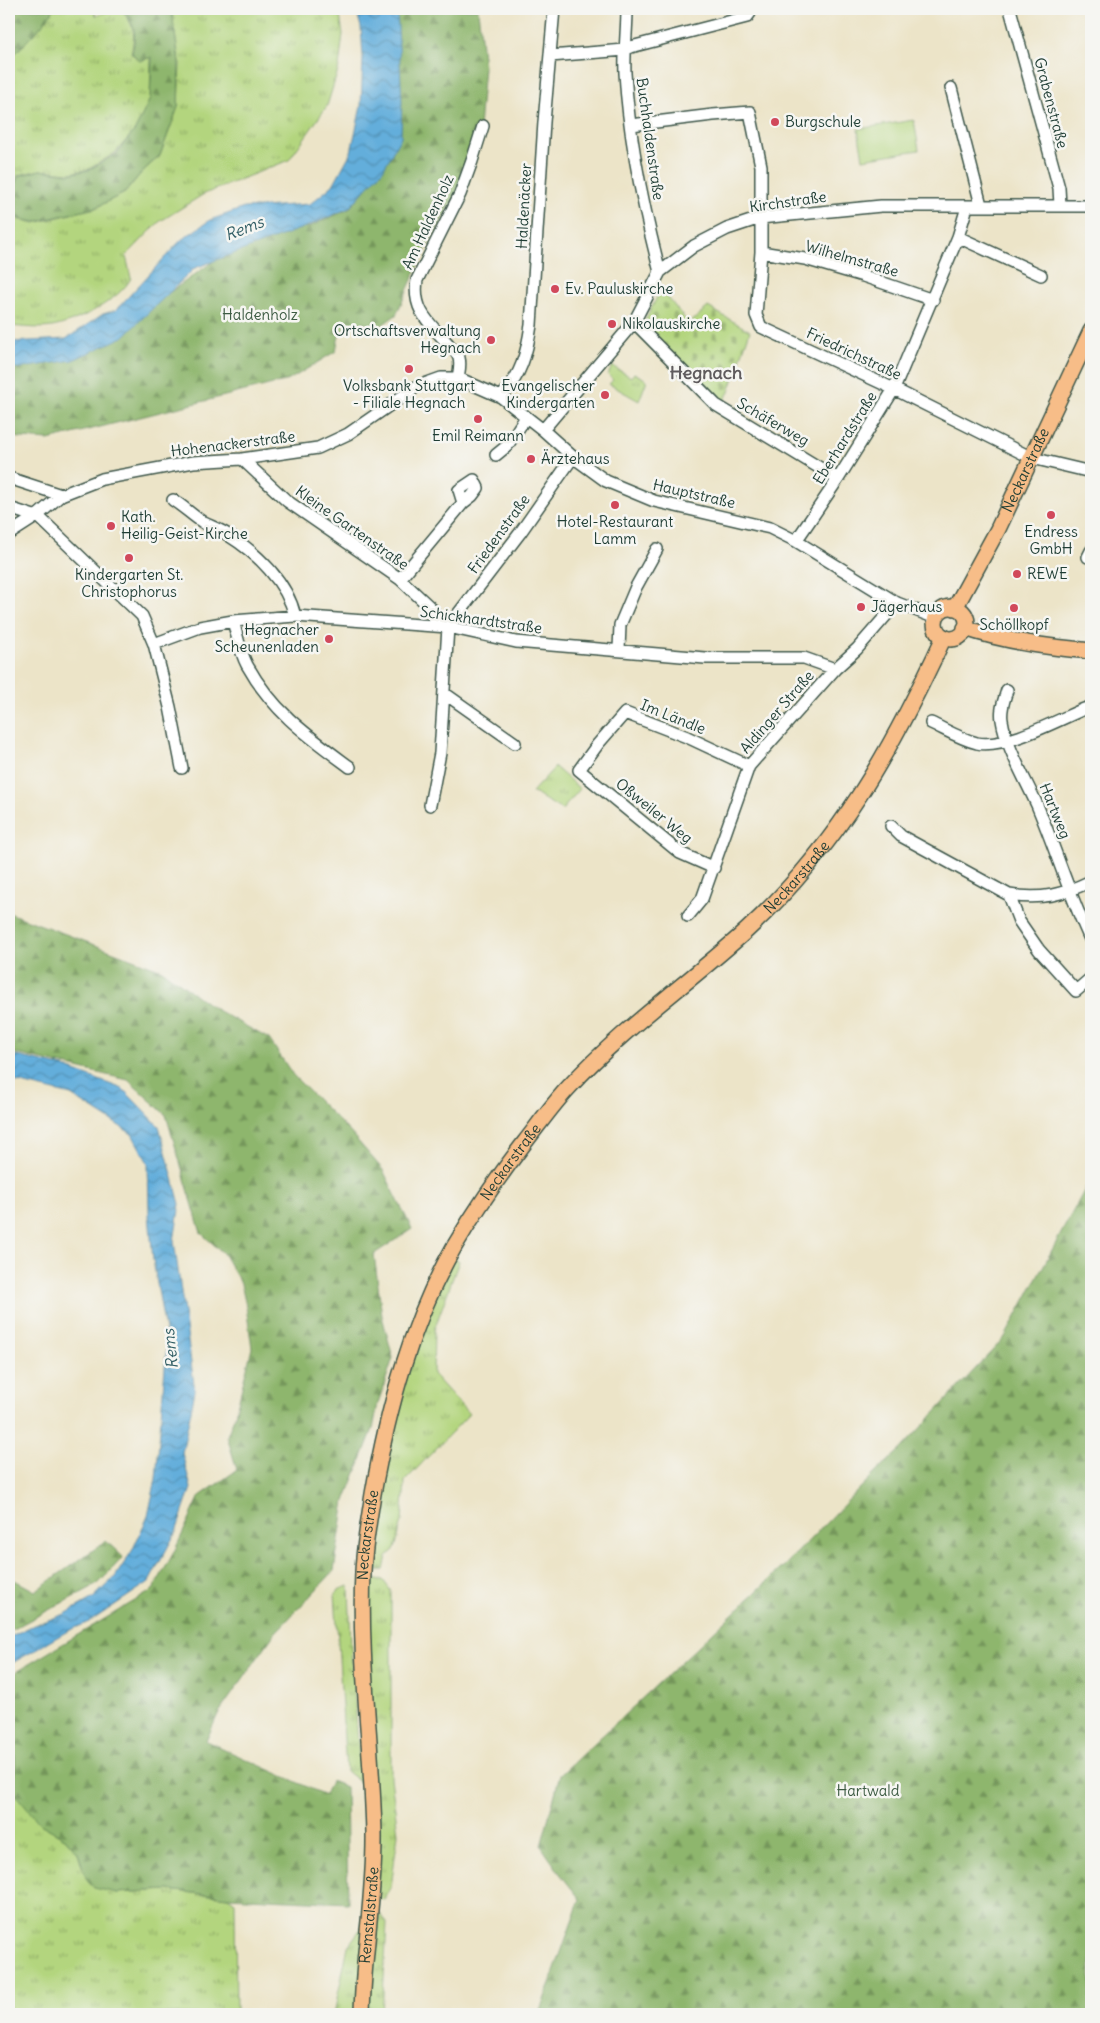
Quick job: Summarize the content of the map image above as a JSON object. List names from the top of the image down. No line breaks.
{"streets":{"main road":["Neckarstraße","Remstalstraße"],"street":["Grabenstraße","Buchhaldenstraße","Kirchstraße","Haldenäcker","Am Haldenholz","Wilhelmstraße","Friedrichstraße","Schäferweg","Eberhardstraße","Hohenackerstraße","Hauptstraße","Kleine Gartenstraße","Friedenstraße","Schickhardtstraße","Aldinger Straße","Im Ländle","Oßweiler Weg","Hartweg"]},"crossings":[["Grabenstraße","Kirchstraße"],["Buchhaldenstraße","Kirchstraße"],["Buchhaldenstraße","Friedrichstraße"],["Kirchstraße","Friedrichstraße"],["Kirchstraße","Schäferweg"],["Kirchstraße","Eberhardstraße"],["Kirchstraße","Hauptstraße"],["Haldenäcker","Hauptstraße"],["Am Haldenholz","Hohenackerstraße"],["Am Haldenholz","Hauptstraße"],["Wilhelmstraße","Friedrichstraße"],["Wilhelmstraße","Eberhardstraße"],["Friedrichstraße","Eberhardstraße"],["Friedrichstraße","Neckarstraße"],["Schäferweg","Eberhardstraße"],["Eberhardstraße","Hauptstraße"],["Hohenackerstraße","Hauptstraße"],["Hohenackerstraße","Kleine Gartenstraße"],["Neckarstraße","Hauptstraße"],["Neckarstraße","Remstalstraße"],["Hauptstraße","Friedenstraße"],["Hauptstraße","Aldinger Straße"],["Kleine Gartenstraße","Schickhardtstraße"],["Friedenstraße","Schickhardtstraße"],["Schickhardtstraße","Aldinger Straße"],["Aldinger Straße","Im Ländle"],["Aldinger Straße","Oßweiler Weg"],["Im Ländle","Oßweiler Weg"]],"districts":["Hegnach"],"water":["Rems"],"parks":["Haldenholz","Hartwald"],"places":["Burgschule","Ev. Pauluskirche","Nikolauskirche","Ortschaftsverwaltung Hegnach","Volksbank Stuttgart - Filiale Hegnach","Evangelischer Kindergarten","Emil Reimann","Ärztehaus","Hotel-Restaurant Lamm","Endress GmbH","Kath. Heilig-Geist-Kirche","Kindergarten St. Christophorus","REWE","Jägerhaus","Schöllkopf","Hegnacher Scheunenladen"]}
